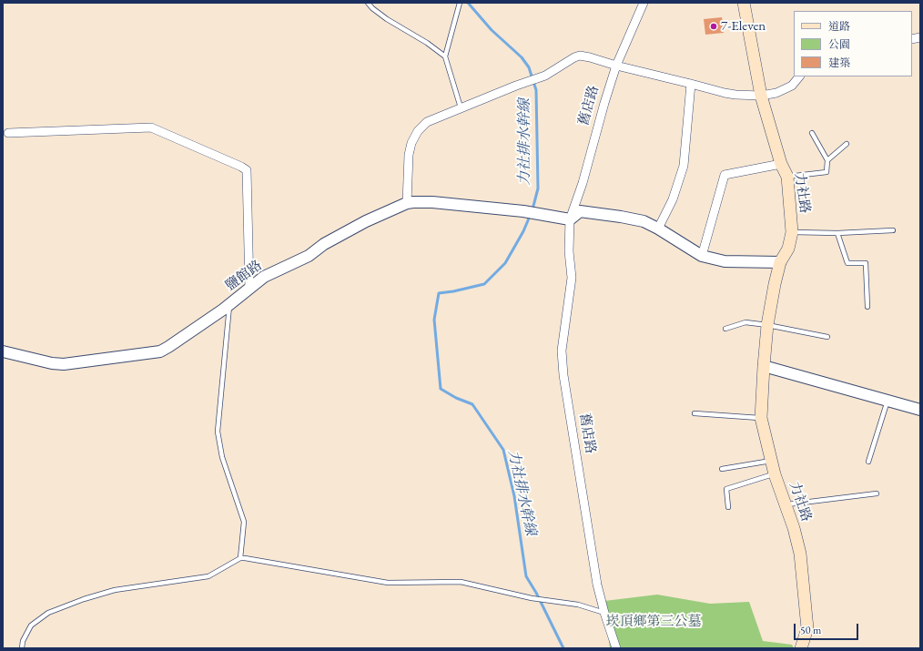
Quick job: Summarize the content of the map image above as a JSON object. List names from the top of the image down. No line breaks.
{"streets":{"main road":["力社路"],"street":["舊店路","鹽館路"]},"crossings":[["舊店路","鹽館路"]],"water":["力社排水幹線"],"parks":["崁頂鄉第三公墓"],"places":["7-Eleven"],"legend":["道路","公園","建築"],"scale_bar":"50 m"}
